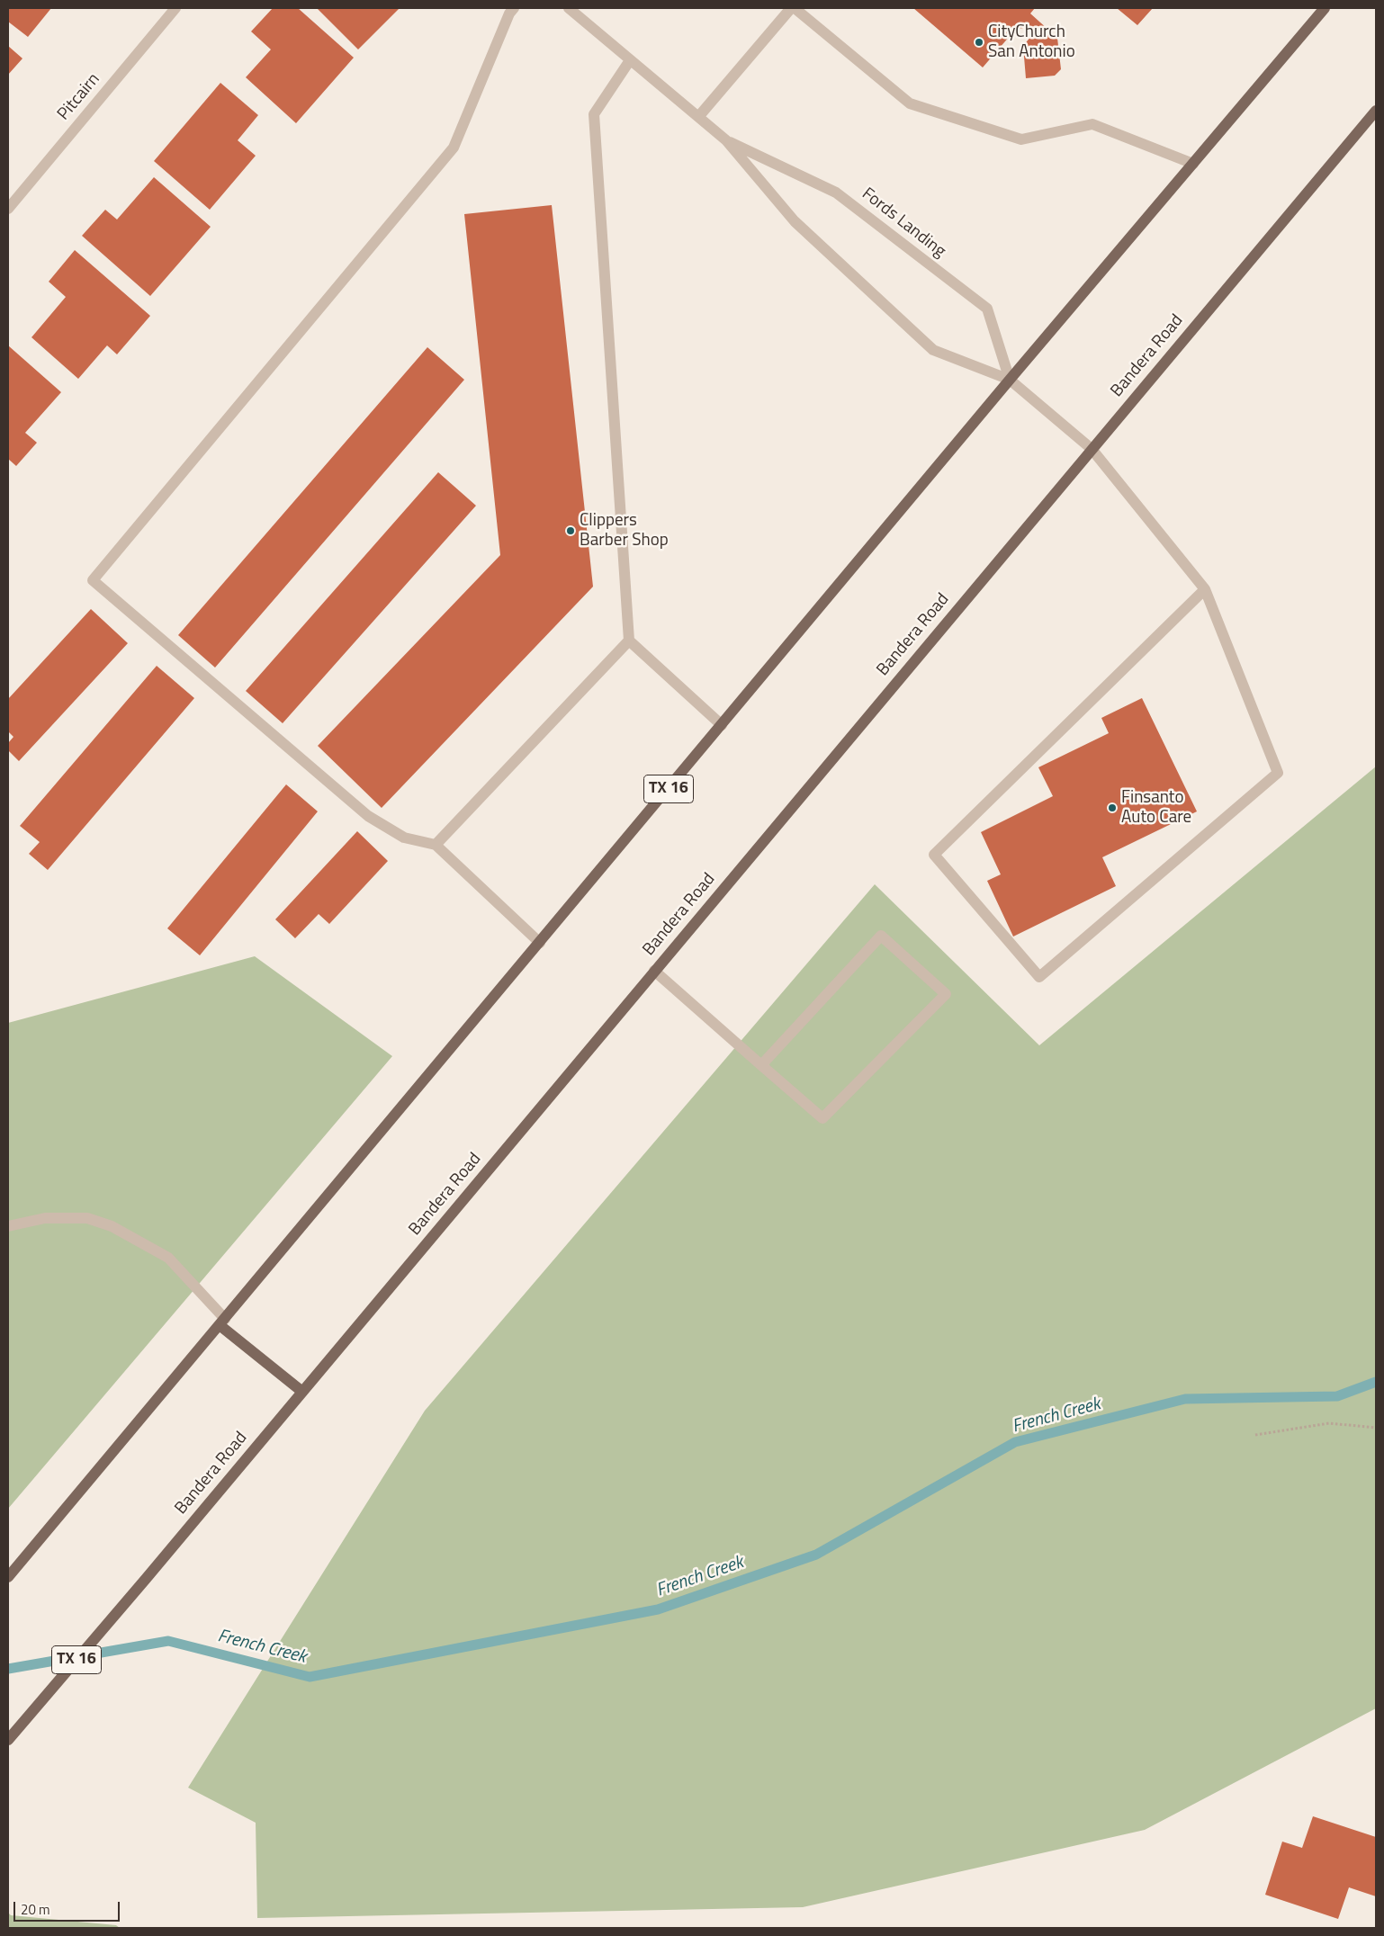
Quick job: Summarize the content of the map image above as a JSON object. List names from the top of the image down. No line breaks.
{"streets":{"main road":["Bandera Road","TX 16"],"street":["Pitcairn","Fords Landing"]},"crossings":[["Fords Landing","Bandera Road"],["Fords Landing","TX 16"]],"water":["French Creek"],"places":["CityChurch San Antonio","Clippers Barber Shop","Finsanto Auto Care"],"scale_bar":"20 m"}
